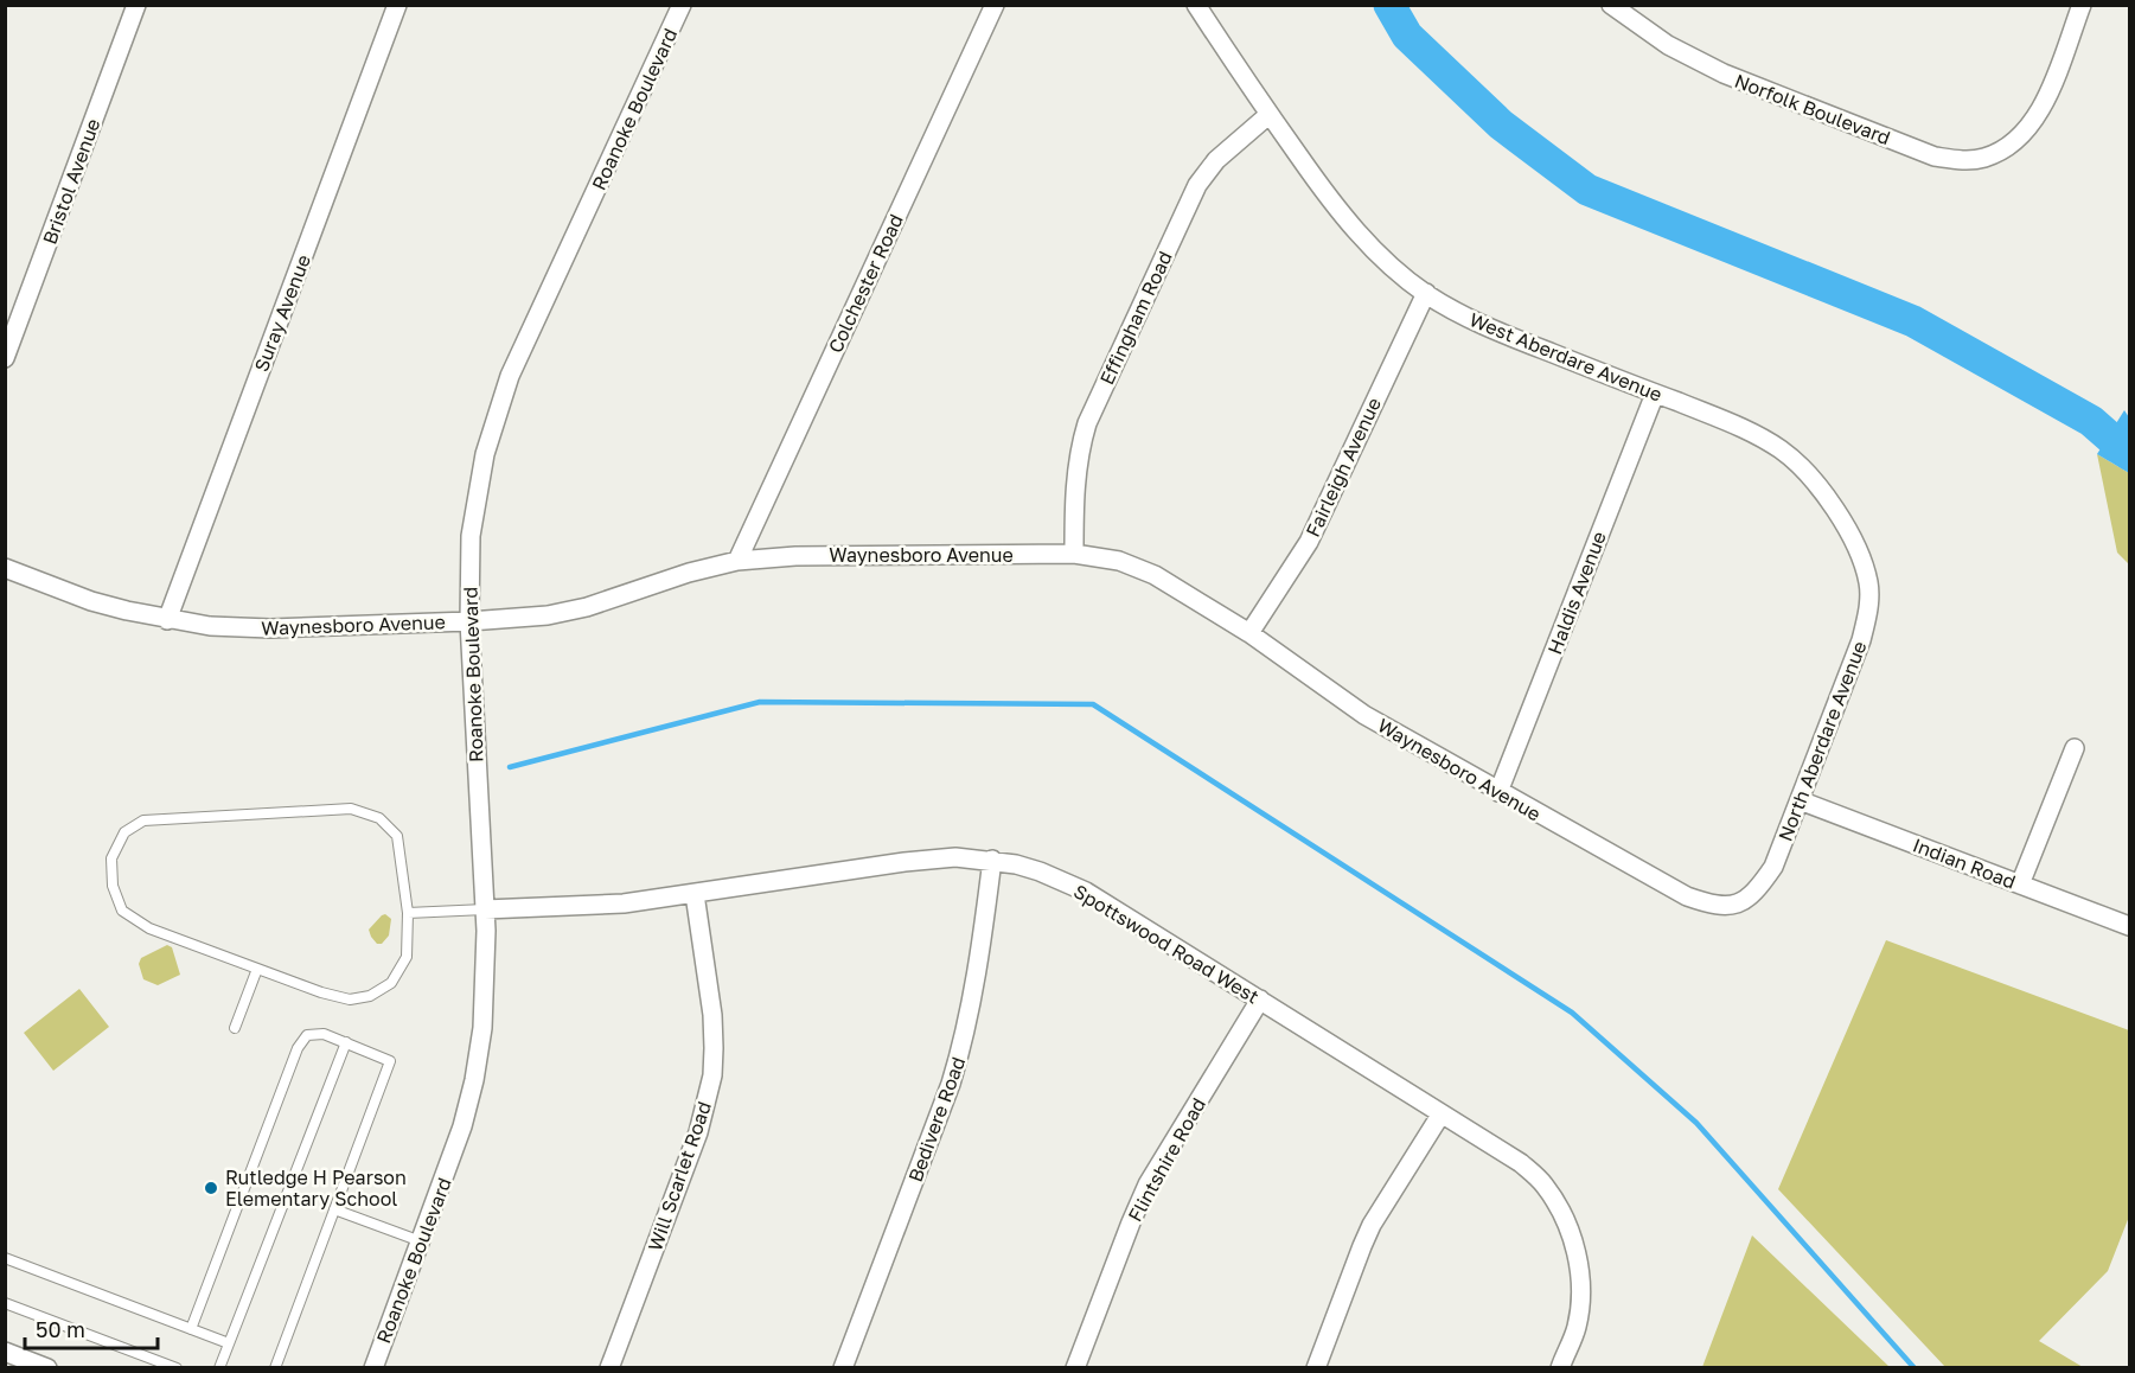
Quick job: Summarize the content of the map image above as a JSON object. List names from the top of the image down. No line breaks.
{"streets":{"street":["Roanoke Boulevard","Norfolk Boulevard","Bristol Avenue","Colchester Road","Suray Avenue","Effingham Road","West Aberdare Avenue","Fairleigh Avenue","Waynesboro Avenue","Haldis Avenue","North Aberdare Avenue","Indian Road","Spottswood Road West","Bedivere Road","Flintshire Road","Will Scarlet Road"]},"crossings":[["Roanoke Boulevard","Waynesboro Avenue"],["Roanoke Boulevard","Spottswood Road West"],["Colchester Road","Waynesboro Avenue"],["Suray Avenue","Waynesboro Avenue"],["Effingham Road","West Aberdare Avenue"],["Effingham Road","Waynesboro Avenue"],["West Aberdare Avenue","Fairleigh Avenue"],["West Aberdare Avenue","Haldis Avenue"],["West Aberdare Avenue","North Aberdare Avenue"],["Fairleigh Avenue","Waynesboro Avenue"],["Waynesboro Avenue","Haldis Avenue"],["Waynesboro Avenue","North Aberdare Avenue"],["North Aberdare Avenue","Indian Road"],["Spottswood Road West","Bedivere Road"],["Spottswood Road West","Flintshire Road"],["Spottswood Road West","Will Scarlet Road"]],"places":["Rutledge H Pearson Elementary School"],"scale_bar":"50 m"}
